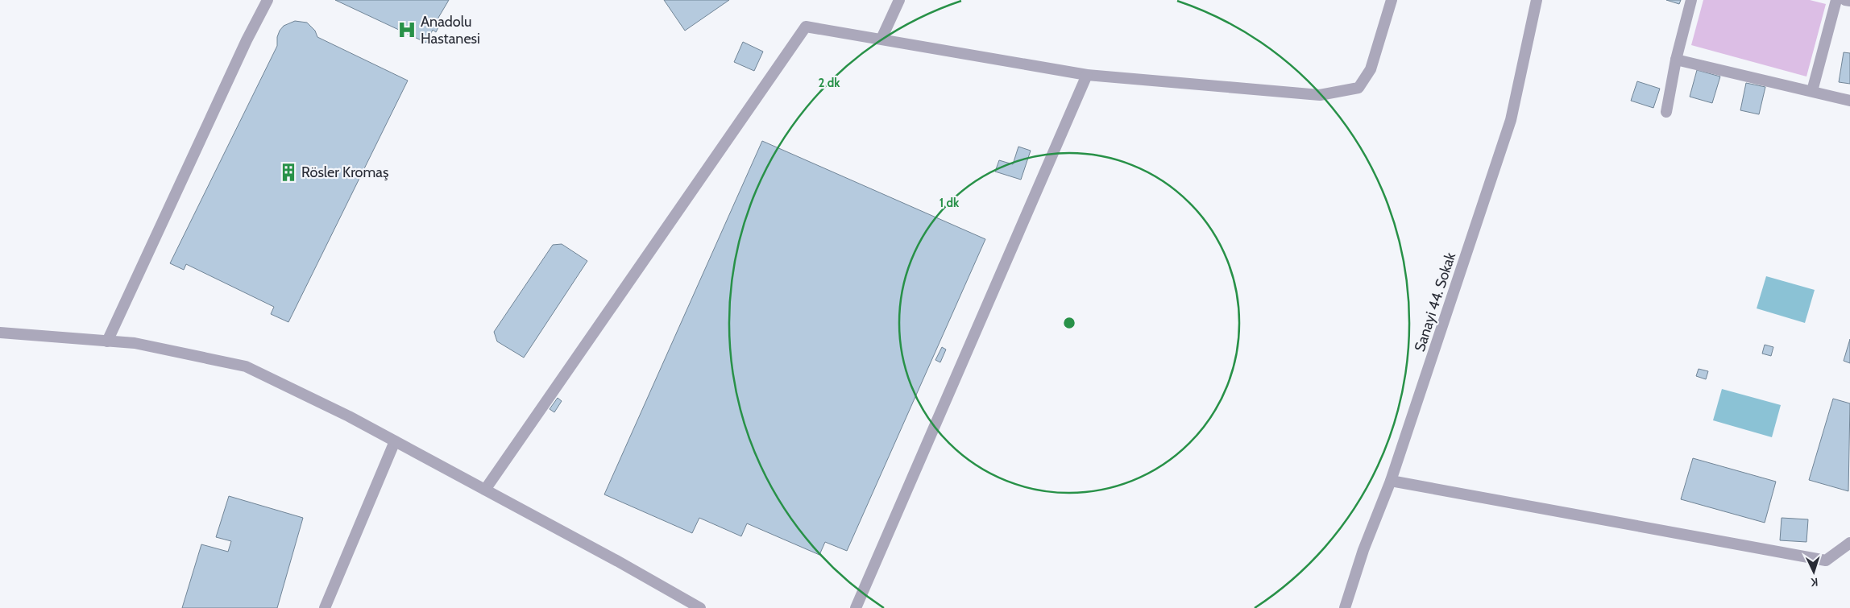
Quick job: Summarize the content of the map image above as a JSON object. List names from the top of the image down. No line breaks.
{"streets":{"street":["Sanayi 44. Sokak"]},"places":{"hospital":["Anadolu Hastanesi"],"building":["Rösler Kromaş"]},"north":"bottom","rings":["2 dk","1 dk"]}
